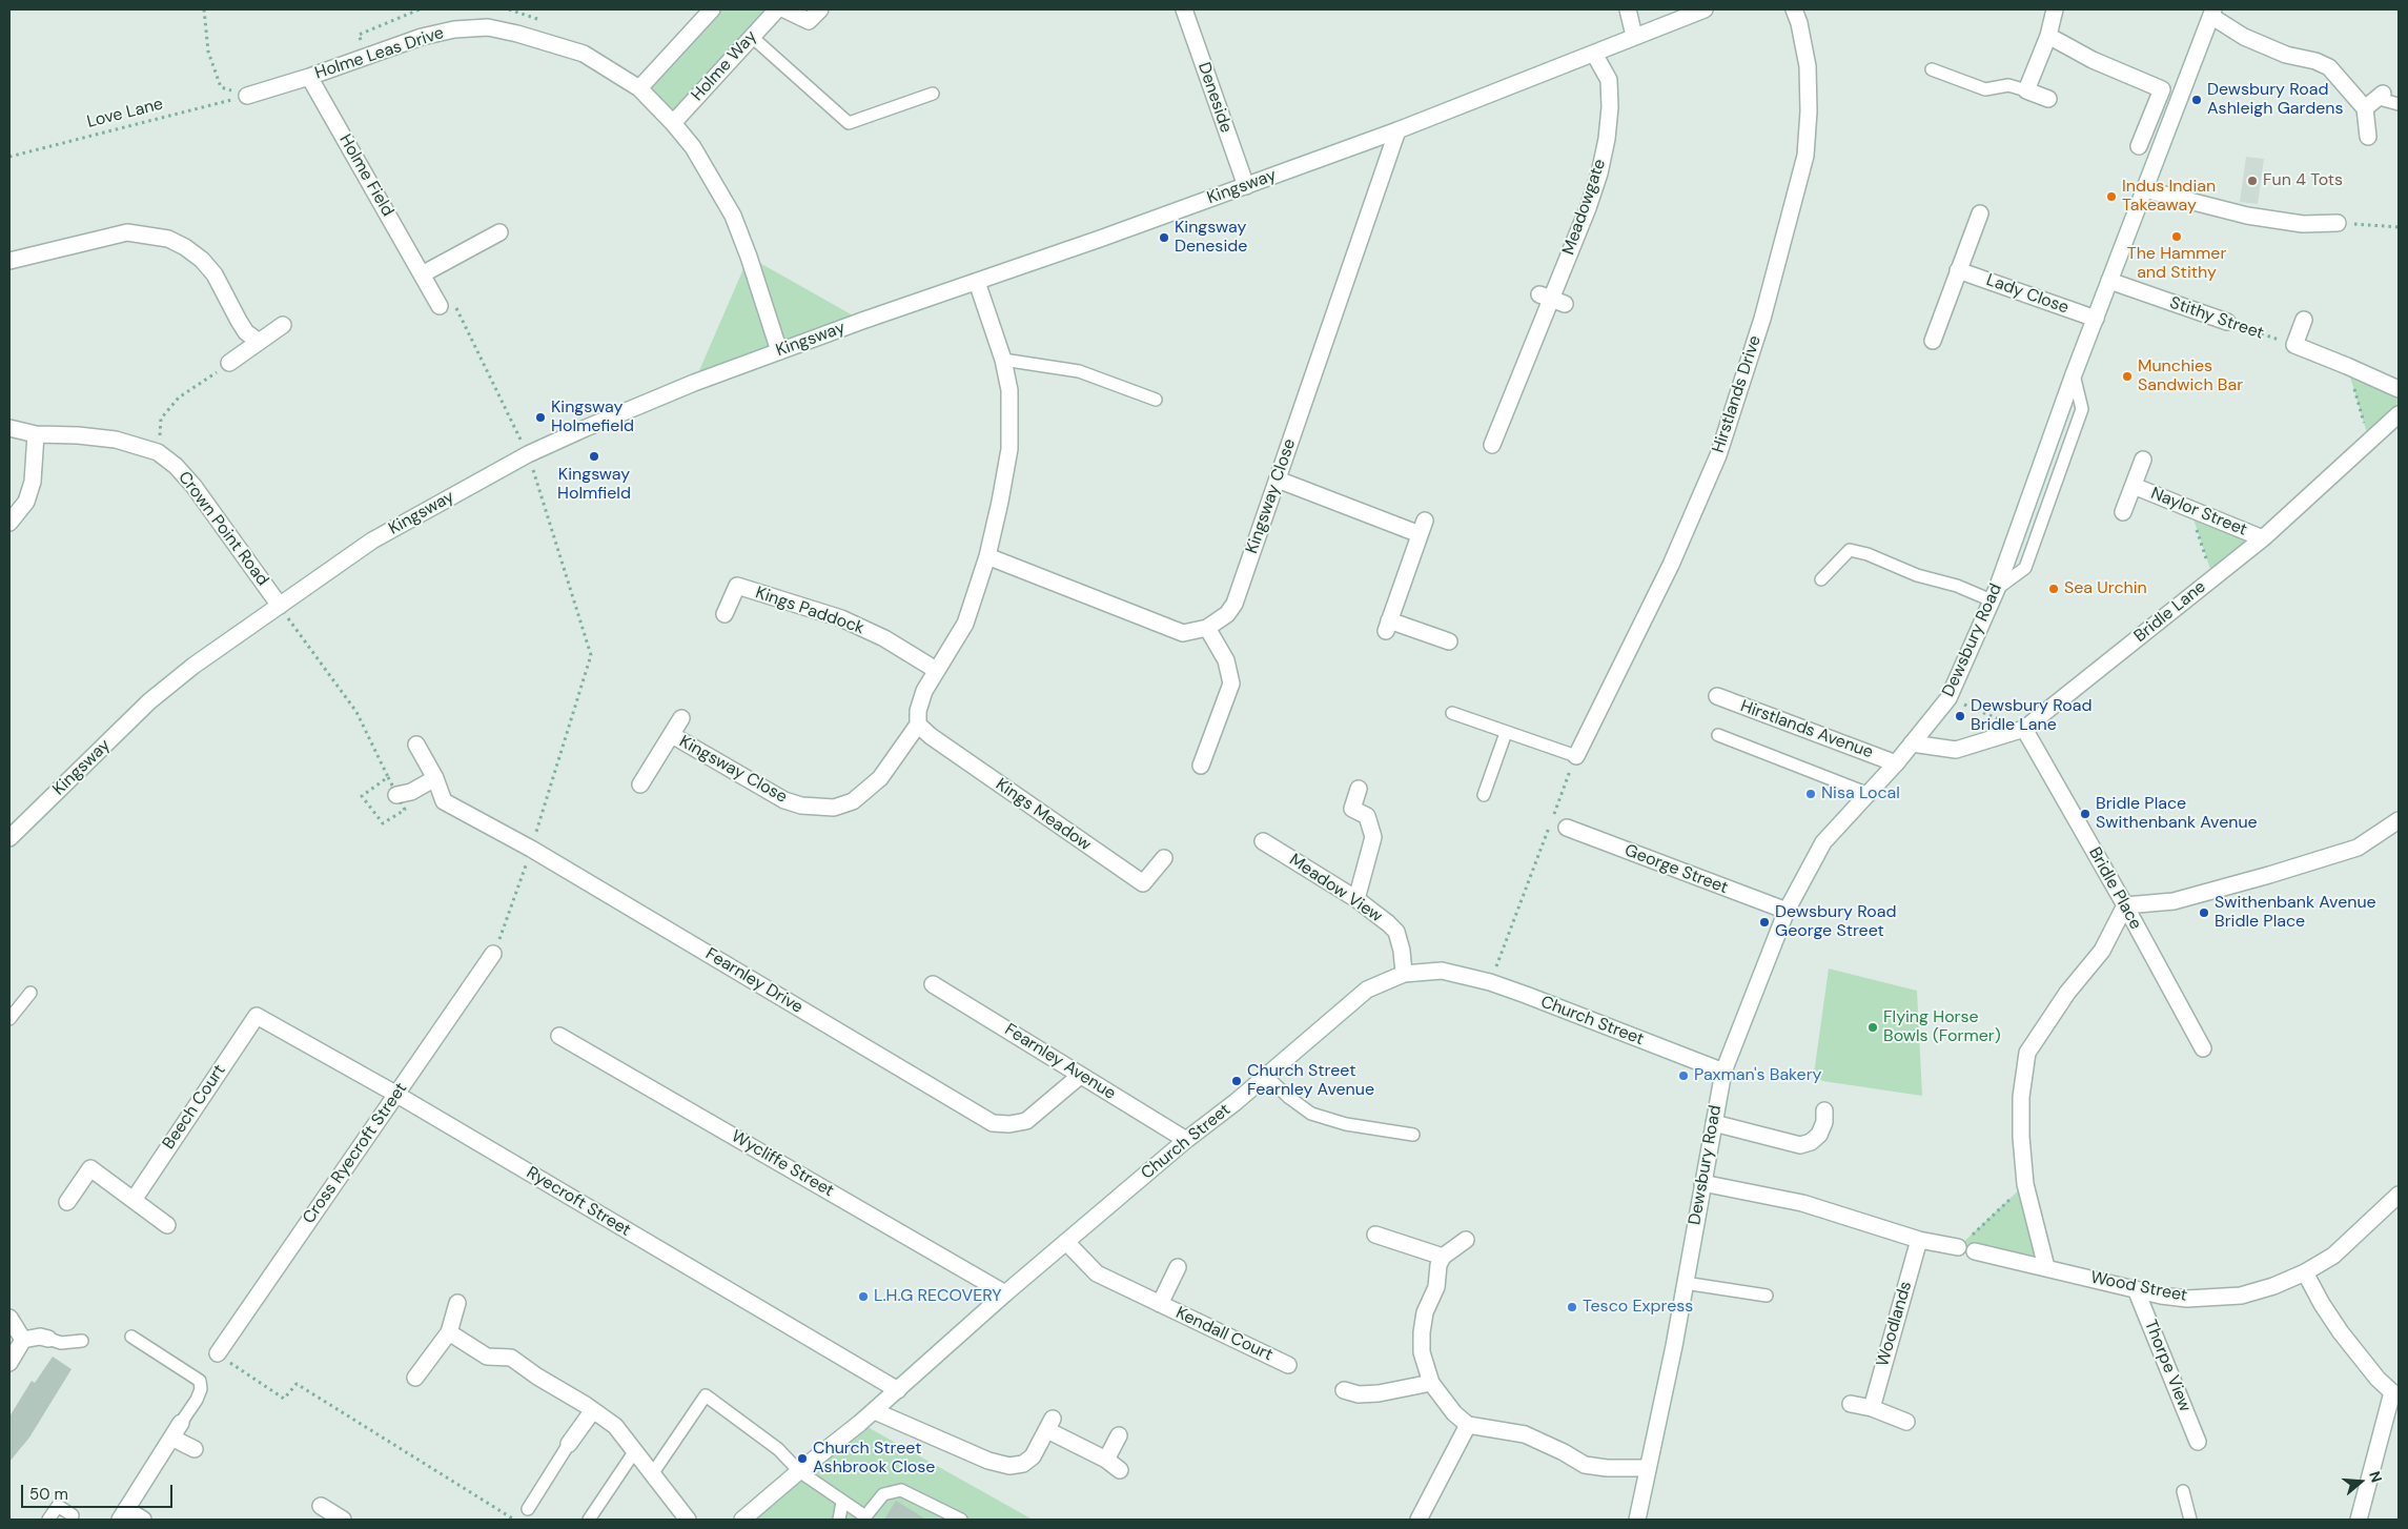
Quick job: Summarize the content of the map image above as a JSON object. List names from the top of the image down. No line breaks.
{"streets":{"street":["Holme Leas Drive","Holme Way","Deneside","Holme Field","Kingsway","Meadowgate","Lady Close","Stithy Street","Hirstlands Drive","Kingsway Close","Naylor Street","Crown Point Road","Kings Paddock","Bridle Lane","Dewsbury Road","Hirstlands Avenue","Kings Meadow","George Street","Meadow View","Bridle Place","Fearnley Drive","Church Street","Fearnley Avenue","Beech Court","Cross Ryecroft Street","Wycliffe Street","Ryecroft Street","Wood Street","Woodlands","Kendall Court","Thorpe View"],"path":["Love Lane"]},"crossings":[["Holme Leas Drive","Holme Way"],["Holme Leas Drive","Love Lane"],["Holme Leas Drive","Holme Field"],["Holme Leas Drive","Kingsway"],["Deneside","Kingsway"],["Kingsway","Meadowgate"],["Kingsway","Kingsway Close"],["Kingsway","Crown Point Road"],["Lady Close","Dewsbury Road"],["Stithy Street","Dewsbury Road"],["Kingsway Close","Kings Paddock"],["Kingsway Close","Kings Meadow"],["Naylor Street","Bridle Lane"],["Bridle Lane","Dewsbury Road"],["Bridle Lane","Bridle Place"],["Dewsbury Road","Hirstlands Avenue"],["Dewsbury Road","George Street"],["Dewsbury Road","Church Street"],["Meadow View","Church Street"],["Fearnley Drive","Fearnley Avenue"],["Church Street","Fearnley Avenue"],["Church Street","Wycliffe Street"],["Church Street","Ryecroft Street"],["Church Street","Kendall Court"],["Beech Court","Ryecroft Street"],["Cross Ryecroft Street","Ryecroft Street"],["Wood Street","Thorpe View"]],"places":["Dewsbury Road Ashleigh Gardens","Fun 4 Tots","Indus Indian Takeaway","The Hammer and Stithy","Kingsway Deneside","Munchies Sandwich Bar","Kingsway Holmefield","Kingsway Holmfield","Sea Urchin","Dewsbury Road Bridle Lane","Nisa Local","Bridle Place Swithenbank Avenue","Swithenbank Avenue Bridle Place","Dewsbury Road George Street","Flying Horse Bowls (Former)","Paxman's Bakery","Church Street Fearnley Avenue","L.H.G RECOVERY","Tesco Express","Church Street Ashbrook Close"],"scale_bar":"50 m","north":"right"}
